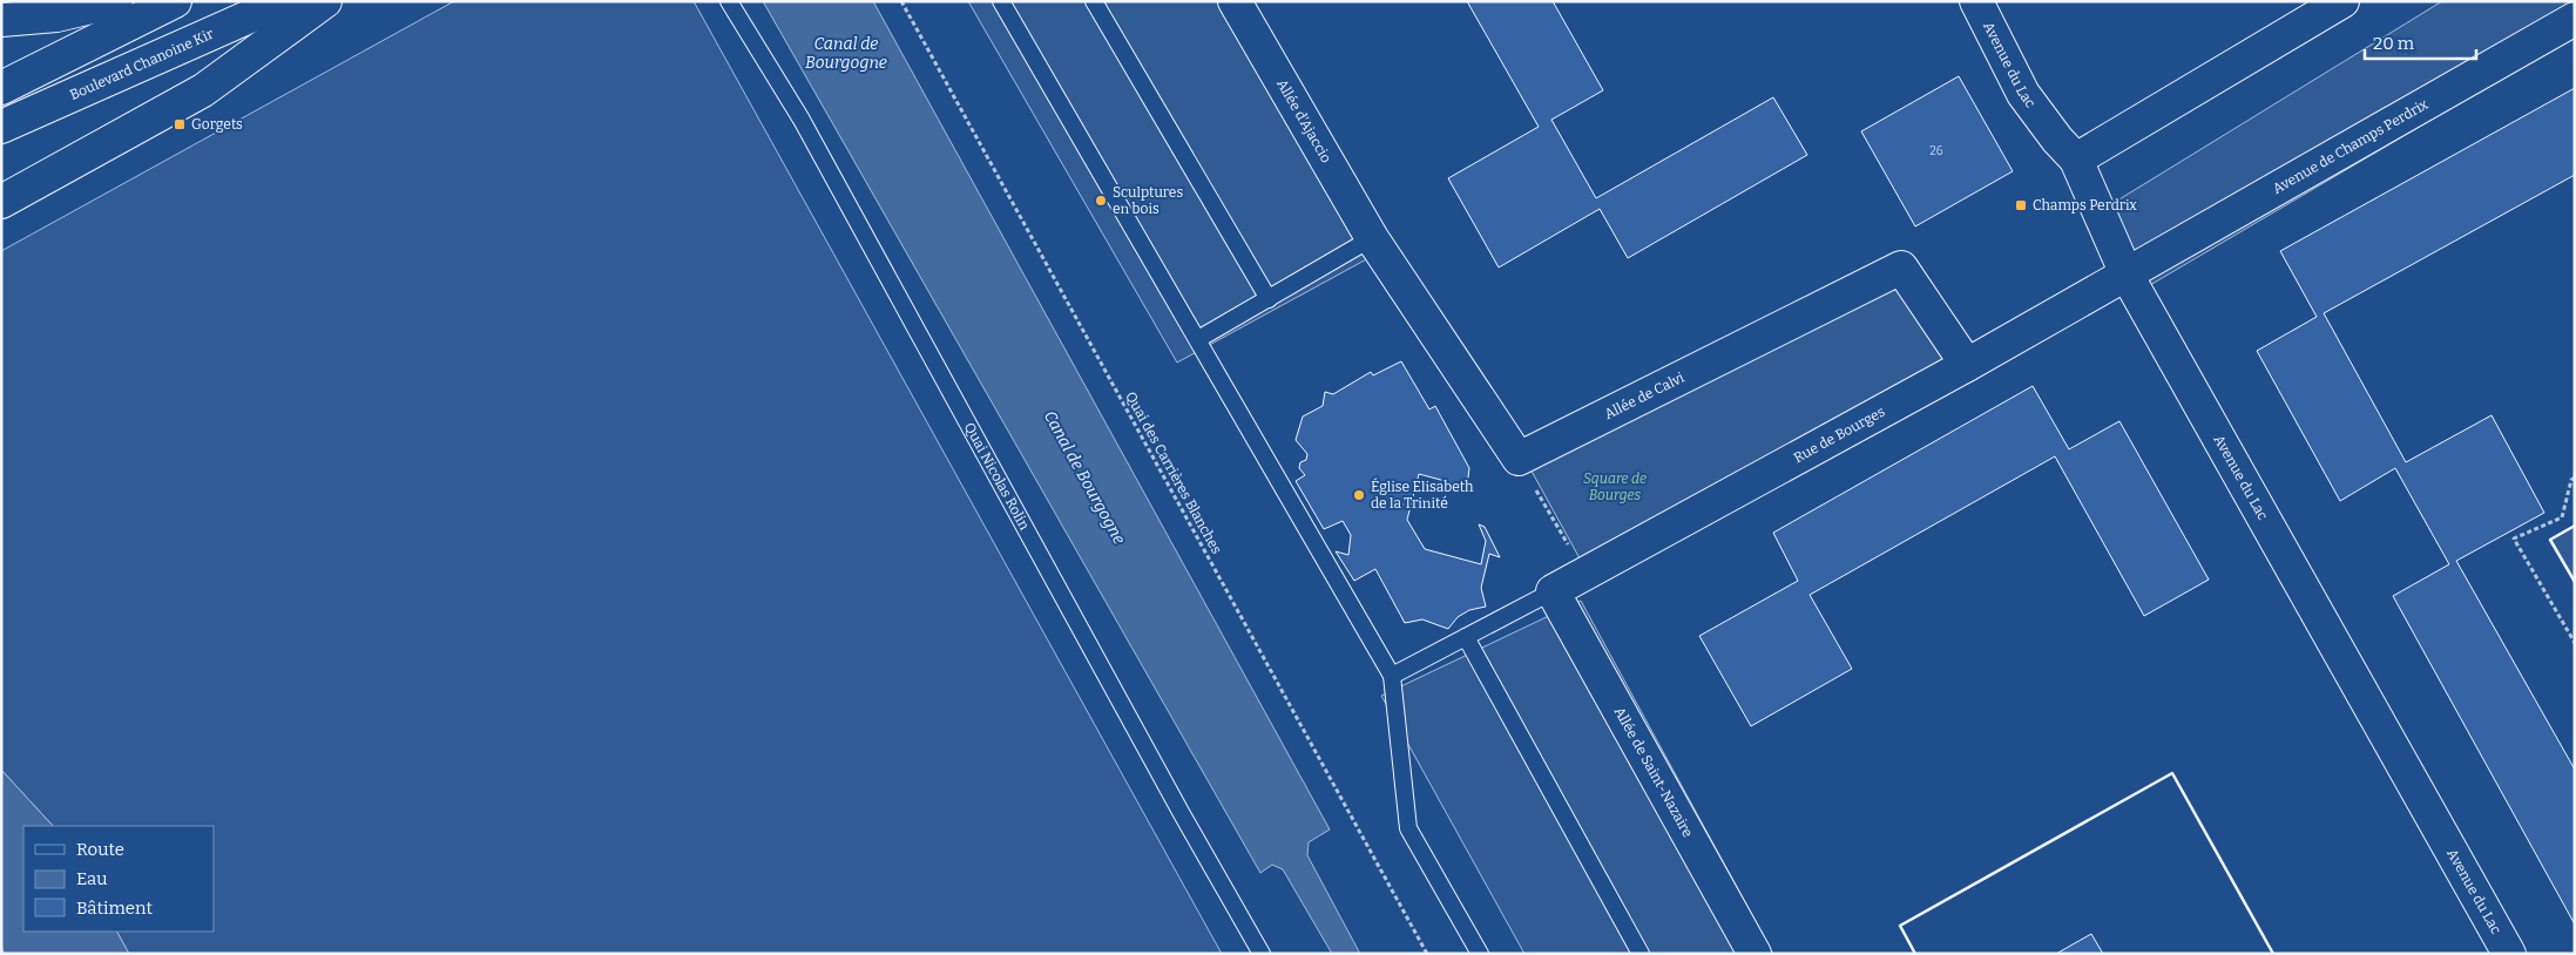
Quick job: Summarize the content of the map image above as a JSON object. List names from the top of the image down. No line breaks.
{"streets":{"street":["Boulevard Chanoine Kir","Avenue du Lac","Allée d'Ajaccio","Avenue de Champs Perdrix","Allée de Calvi","Rue de Bourges","Allée de Saint-Nazaire"],"lane":["Quai Nicolas Rolin"],"path":["Quai des Carrières Blanches"]},"crossings":[["Avenue du Lac","Avenue de Champs Perdrix"],["Avenue du Lac","Rue de Bourges"],["Avenue de Champs Perdrix","Rue de Bourges"],["Allée de Calvi","Rue de Bourges"],["Rue de Bourges","Allée de Saint-Nazaire"]],"water":["Canal de Bourgogne"],"parks":["Square de Bourges"],"places":{"transit":["Gorgets","Champs Perdrix"],"other":["Sculptures en bois","Église Elisabeth de la Trinité"]},"house_numbers":["26"],"legend":["Route","Eau","Bâtiment"],"scale_bar":"20 m"}
